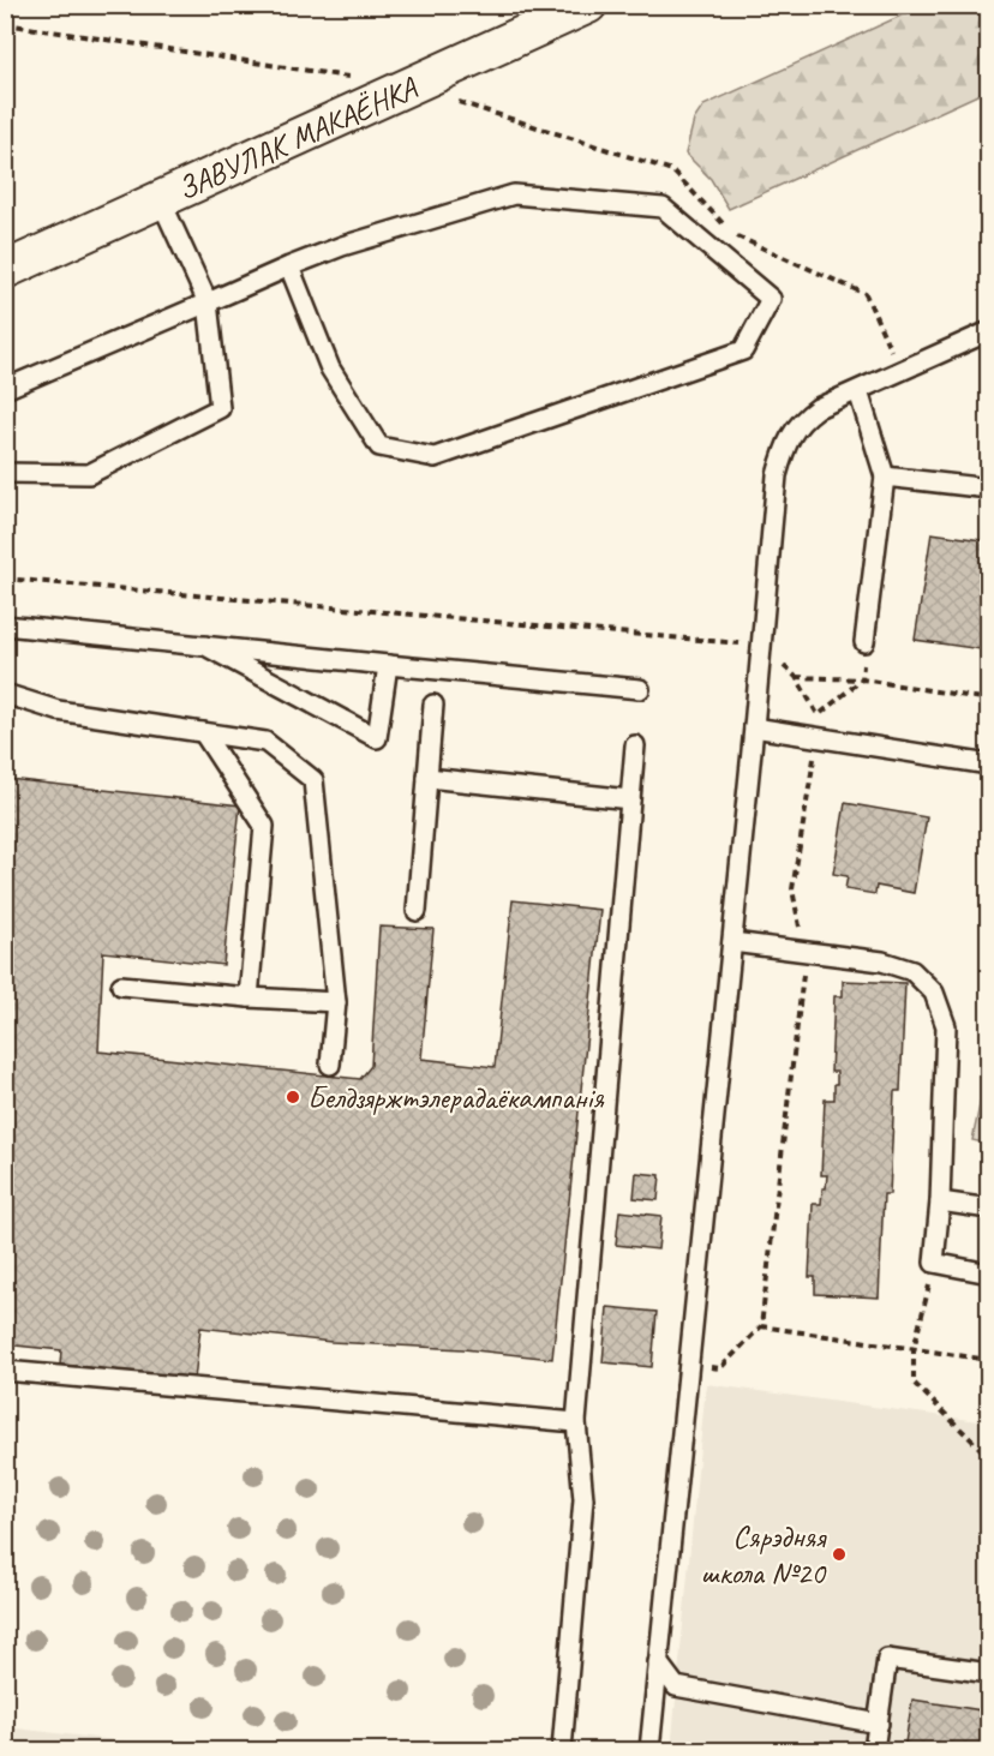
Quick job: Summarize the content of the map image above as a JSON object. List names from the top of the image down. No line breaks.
{"streets":{"street":["ЗАВУЛАК МАКАЁНКА"]},"places":["Белдзяржтэлерадаёкампанія","Сярэдняя школа №20"]}
